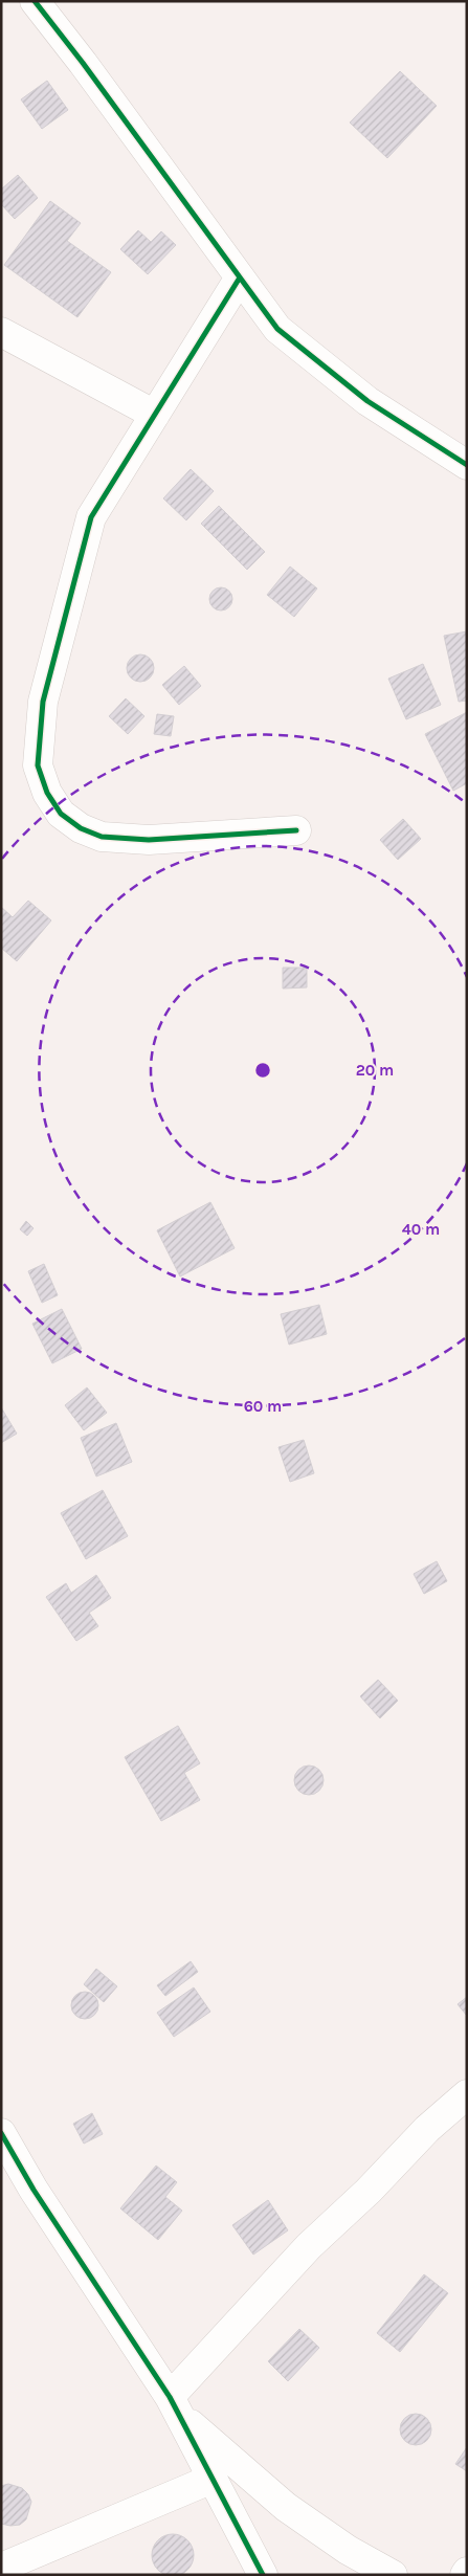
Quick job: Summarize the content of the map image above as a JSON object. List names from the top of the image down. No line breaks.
{"rings":["20 m","40 m","60 m"]}
